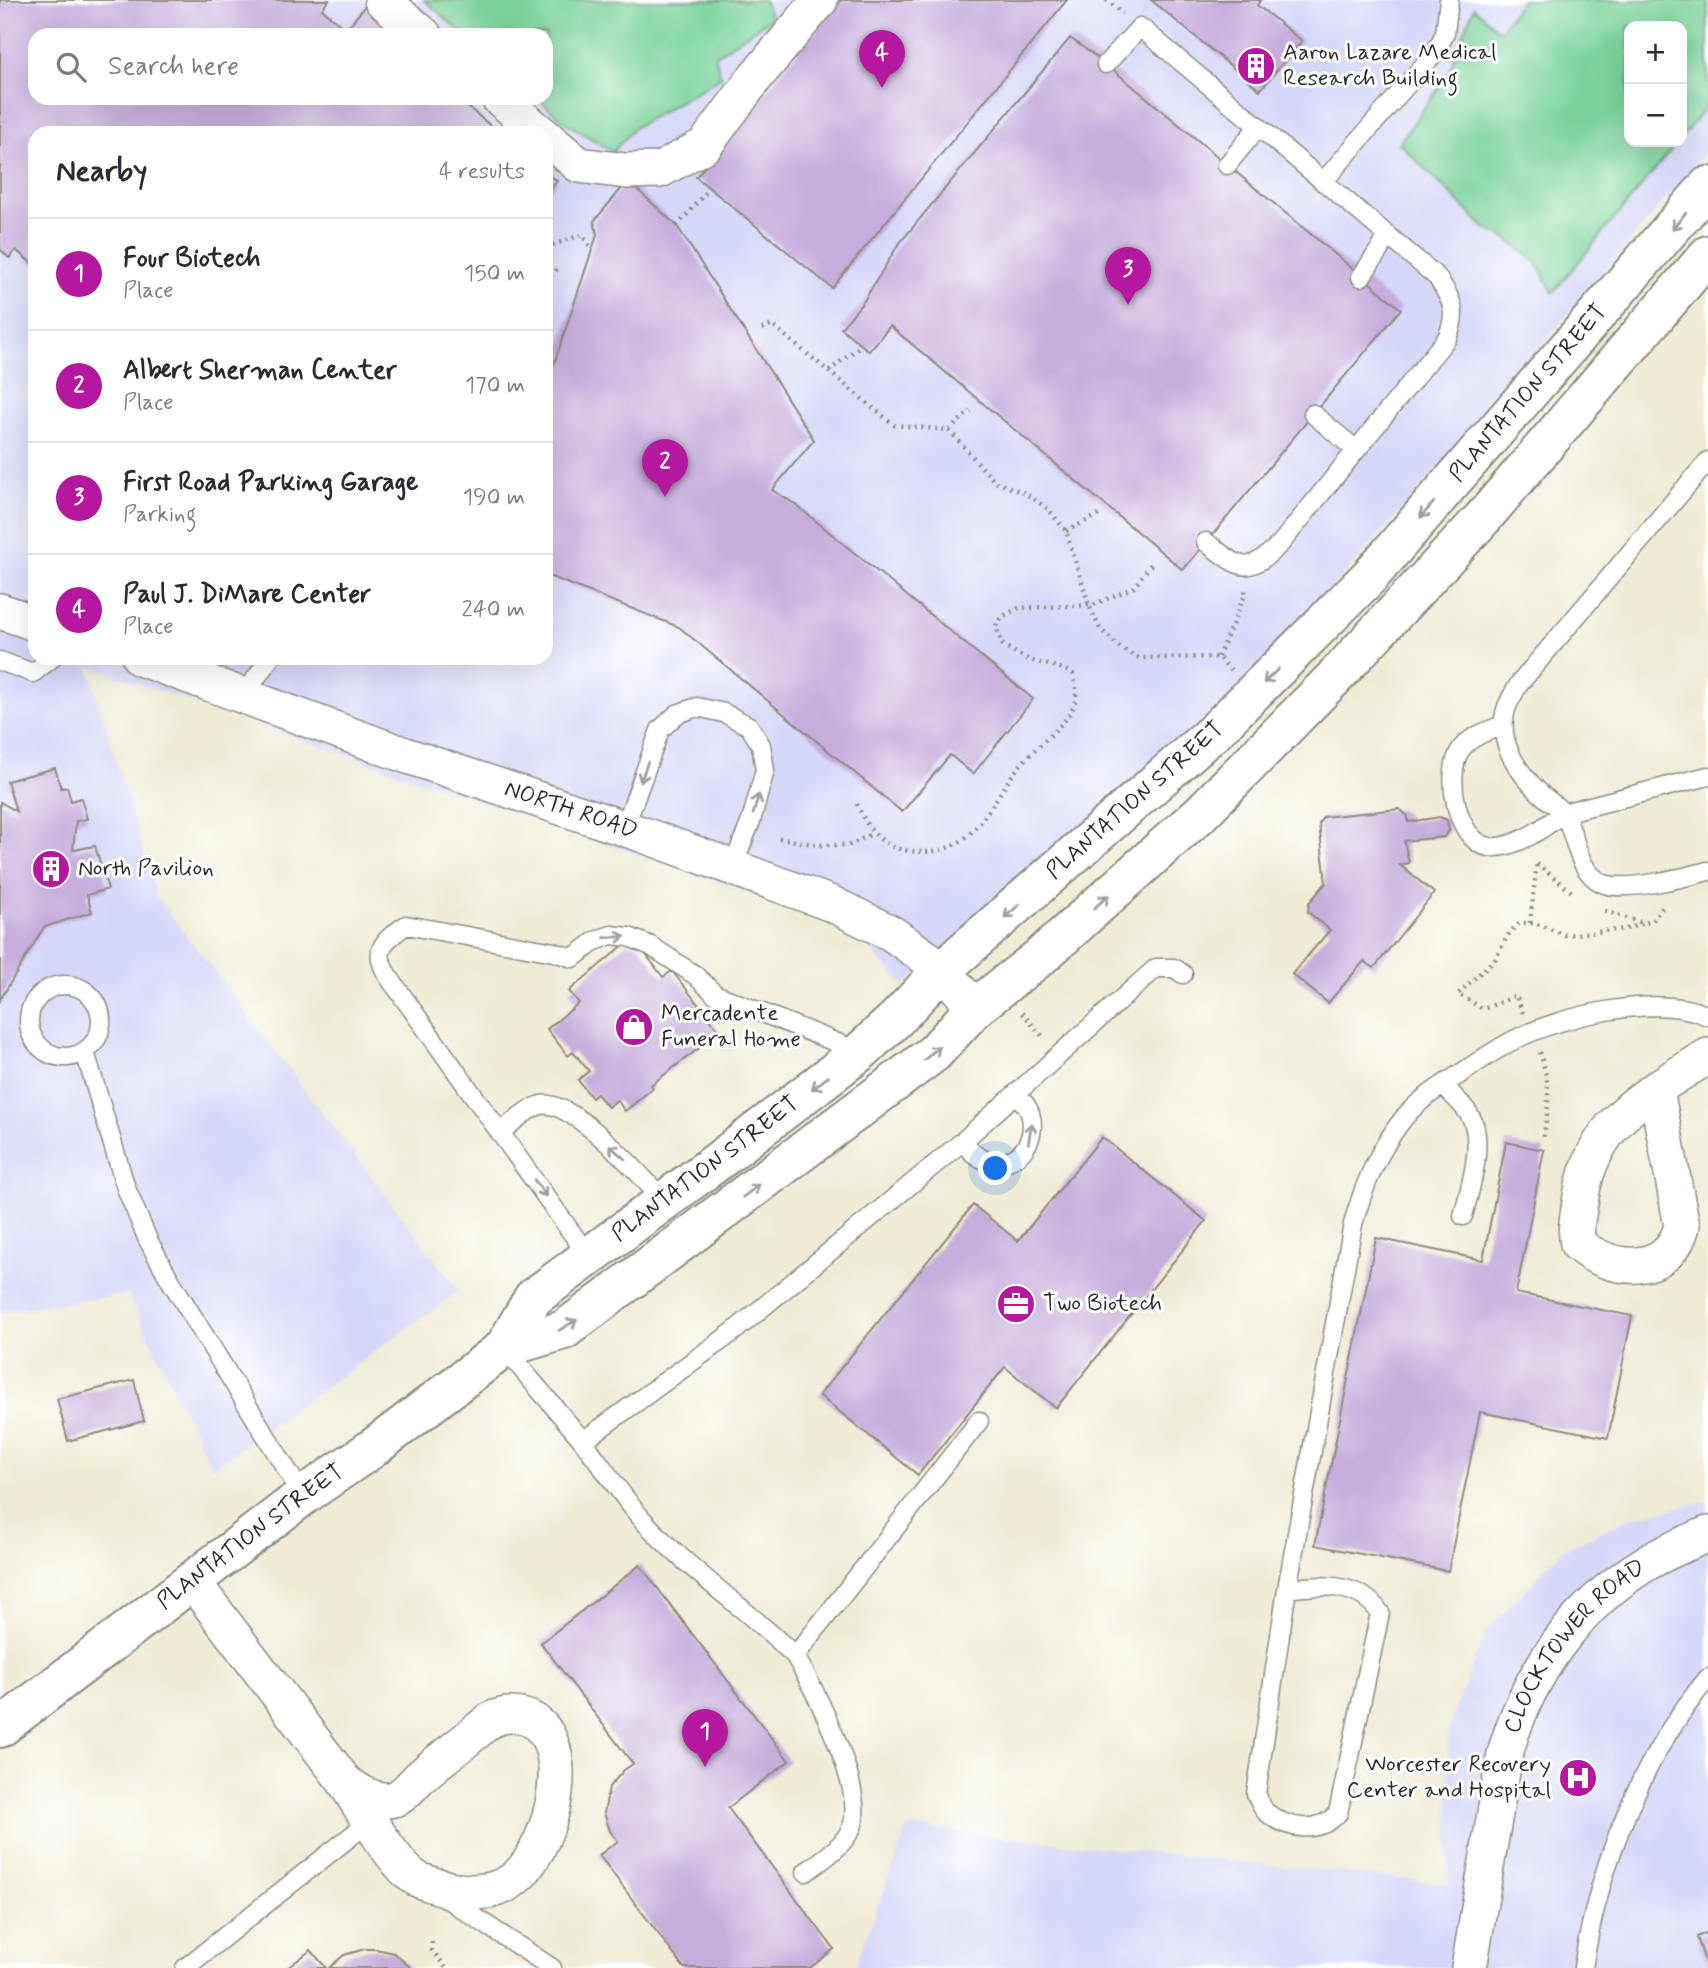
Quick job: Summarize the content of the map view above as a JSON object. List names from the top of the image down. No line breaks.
{"streets":{"main road":["PLANTATION STREET"],"street":["NORTH ROAD","CLOCKTOWER ROAD"]},"crossings":[["PLANTATION STREET","NORTH ROAD"]],"places":{"building":["Aaron Lazare Medical Research Building","North Pavilion"],"shop":["Mercadente Funeral Home"],"office":["Two Biotech"],"hospital":["Worcester Recovery Center and Hospital"]},"page":{"map_buttons":["+","−"],"search":"Search here","pins":["4","3","2","1"],"heading":["Nearby","4 results"],"list":[{"mark":"1","name":"Four Biotech","note":"Place","value":"150 m"},{"mark":"2","name":"Albert Sherman Center","note":"Place","value":"170 m"},{"mark":"3","name":"First Road Parking Garage","note":"Parking","value":"190 m"},{"mark":"4","name":"Paul J. DiMare Center","note":"Place","value":"240 m"}]}}
